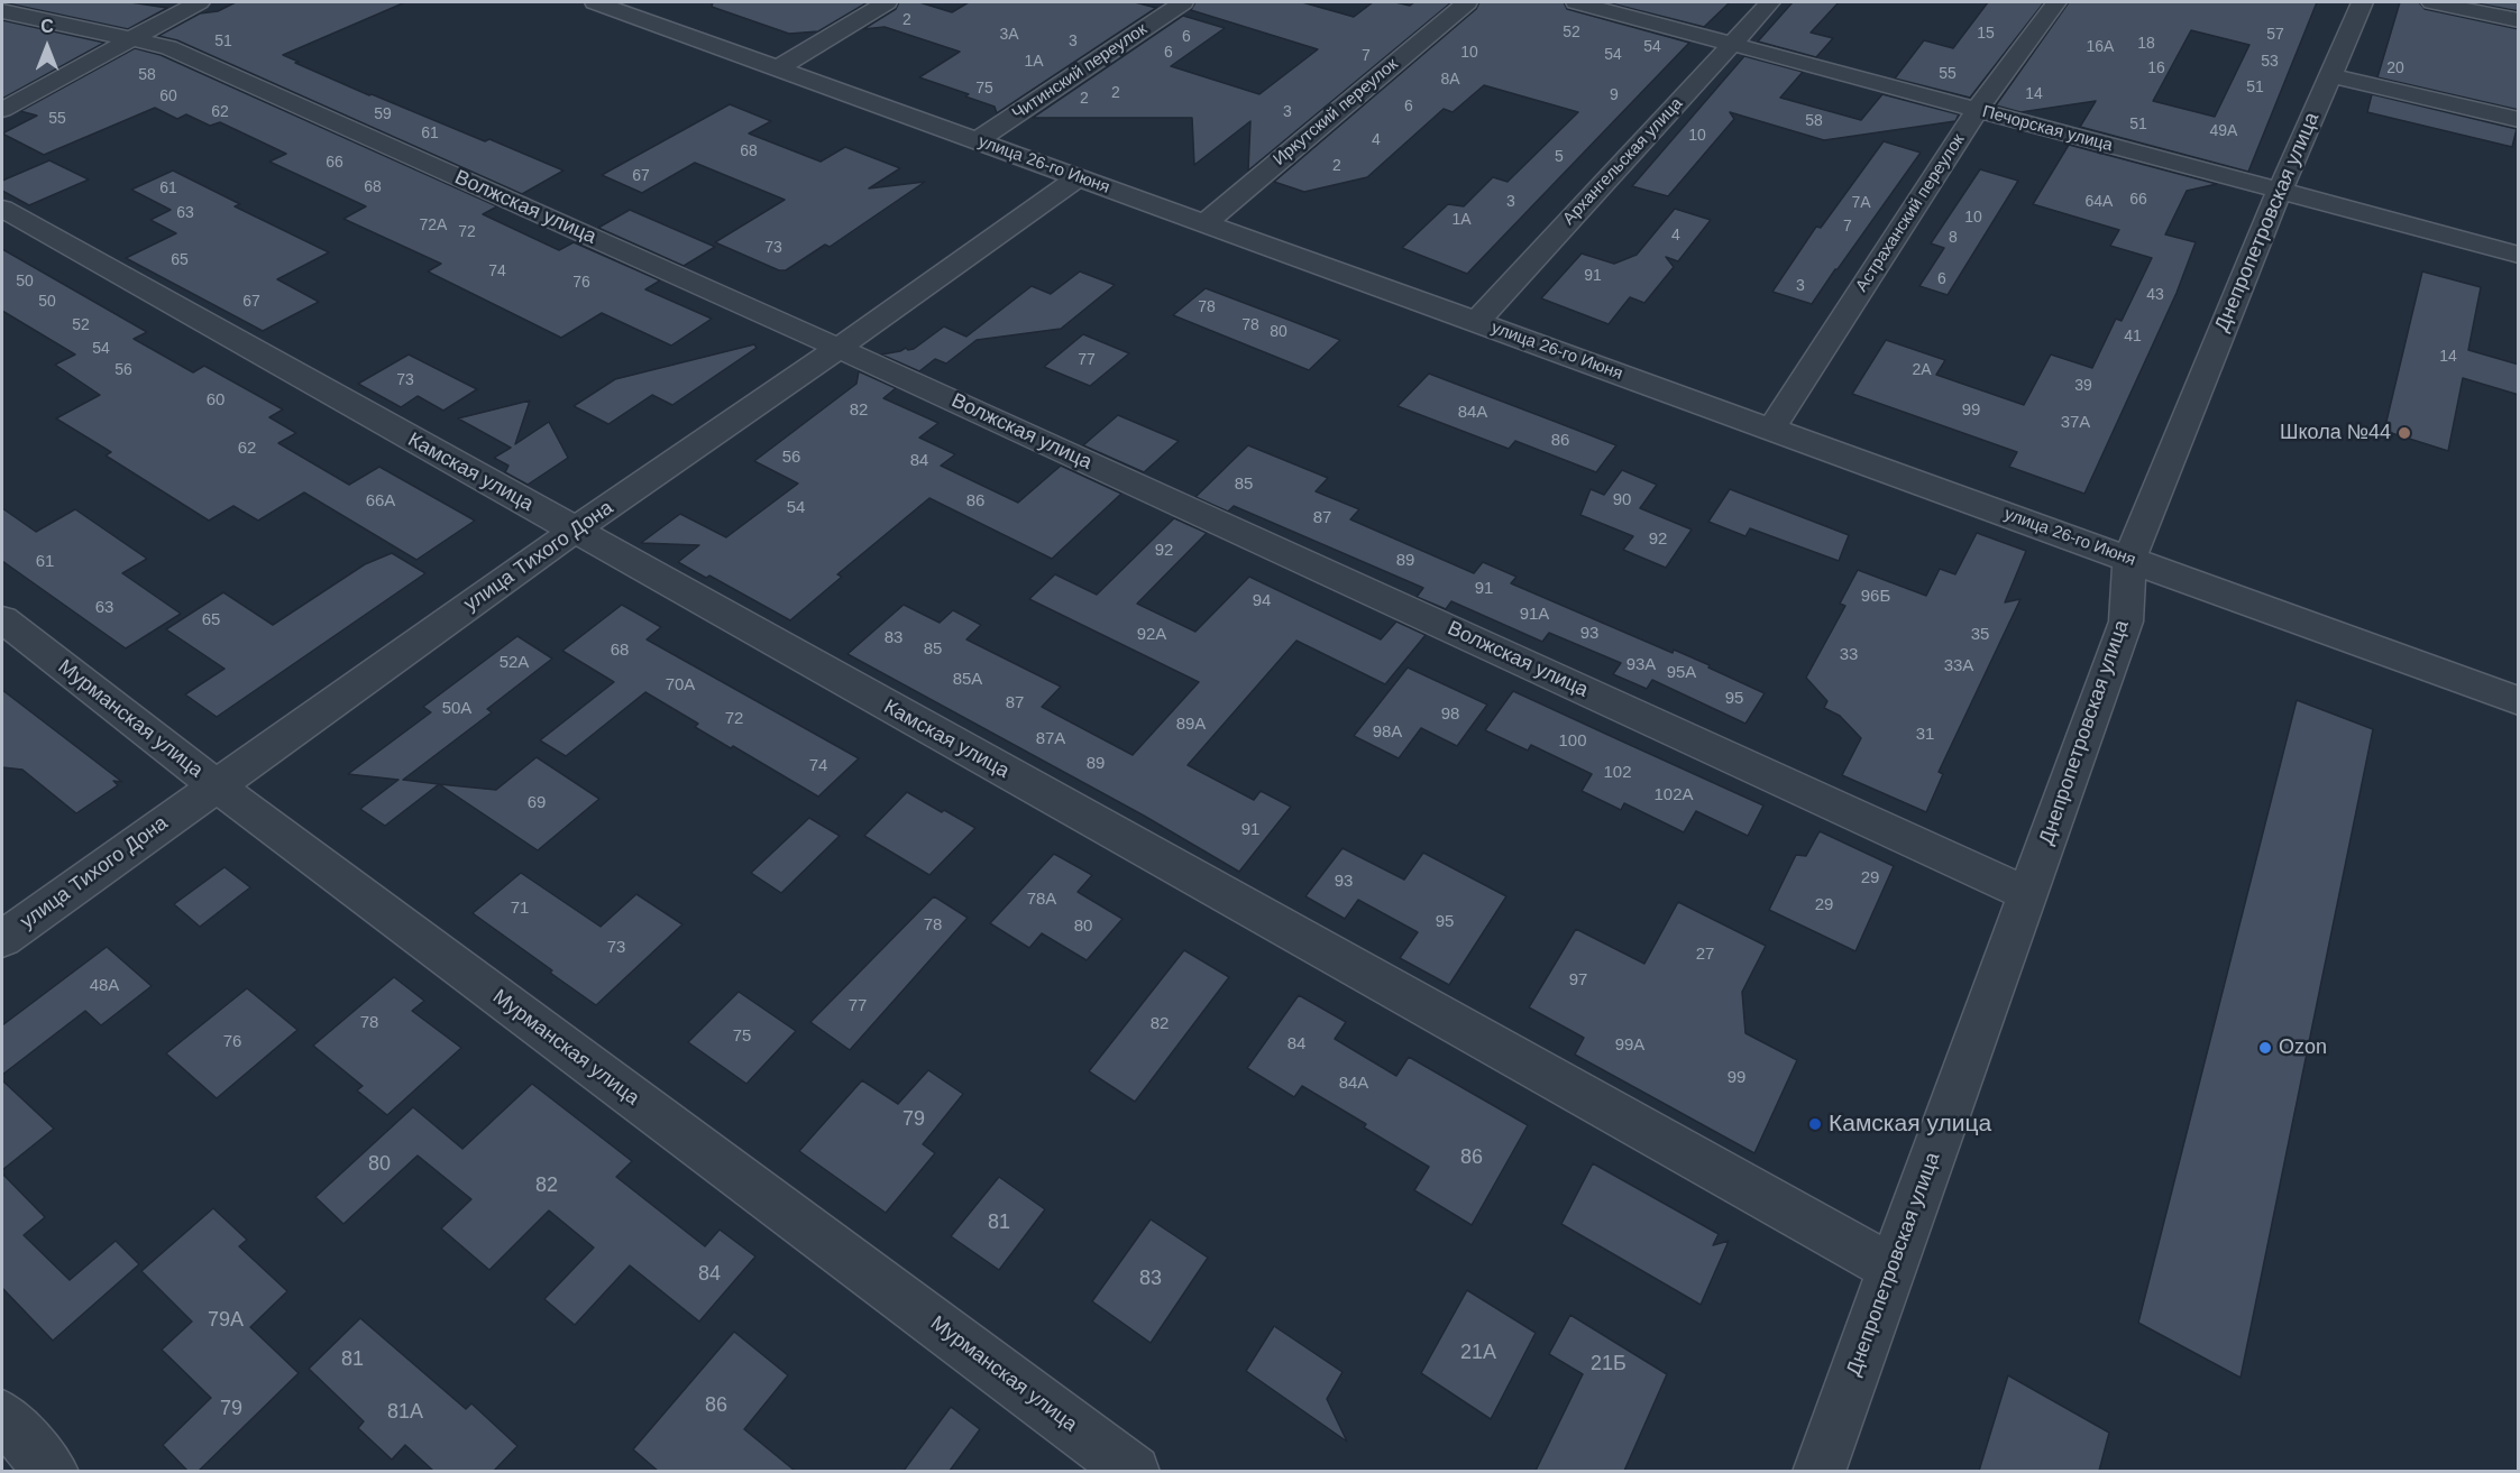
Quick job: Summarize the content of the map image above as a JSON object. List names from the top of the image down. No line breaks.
{"streets":{"street":["Читинский переулок","Иркутский переулок","Печорская улица","Архангельская улица","улица 26-го Июня","Волжская улица","Астраханский переулок","Днепропетровская улица","Камская улица","улица Тихого Дона","Мурманская улица"]},"crossings":[["Читинский переулок","улица 26-го Июня"],["Иркутский переулок","улица 26-го Июня"],["Печорская улица","Архангельская улица"],["Печорская улица","Астраханский переулок"],["Печорская улица","Днепропетровская улица"],["Архангельская улица","улица 26-го Июня"],["улица 26-го Июня","Астраханский переулок"],["улица 26-го Июня","Днепропетровская улица"],["улица 26-го Июня","улица Тихого Дона"],["Волжская улица","Днепропетровская улица"],["Волжская улица","улица Тихого Дона"],["Днепропетровская улица","Камская улица"],["Камская улица","улица Тихого Дона"],["улица Тихого Дона","Мурманская улица"]],"places":["Школа №44","Ozon","Камская улица"],"house_numbers":["2","52","15","3А","57","6","51","3","18","54","16А","6","10","54","7","1А","53","16","20","55","58","8А","51","75","2","14","9","60","2","6","62","3","59","55","58","51","49А","61","10","4","68","5","66","2","67","68","61","66","3","64А","7А","63","10","1А","72А","7","72","4","8","73","65","74","91","6","50","76","3","43","50","67","78","52","78","80","41","54","14","77","56","2А","73","39","60","82","99","84А","37А","86","62","56","84","85","90","66А","86","54","87","92","92","89","61","91","96Б","94","63","91А","65","93","92А","35","83","85","68","33","52А","93А","33А","95А","85А","70А","95","87","50А","98","72","89А","98А","31","87А","100","89","74","102","102А","69","91","29","93","78А","29","71","95","78","80","73","27","97","48А","77","78","82","75","76","84","99А","99","84А","79","86","80","82","81","84","83","79А","21А","81","21Б","86","79","81А"],"north":"top"}
